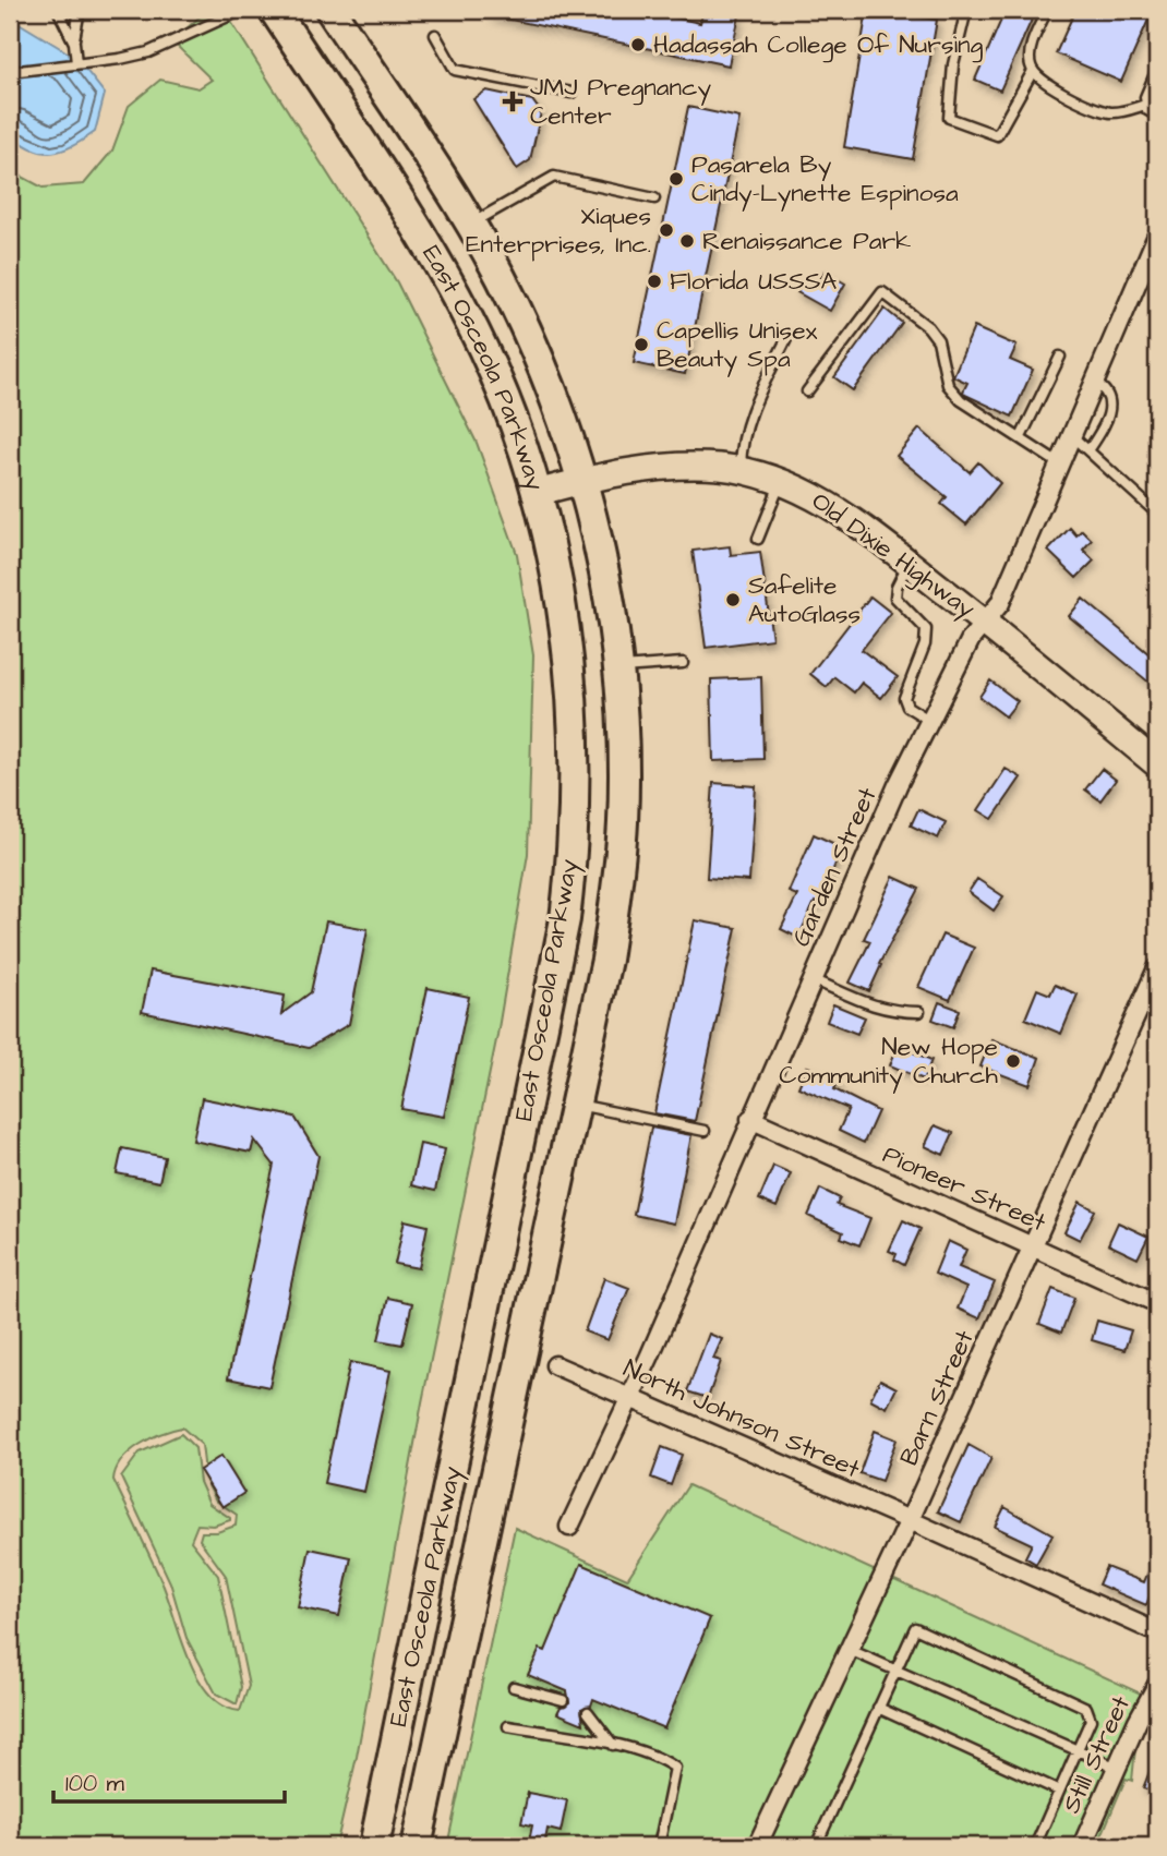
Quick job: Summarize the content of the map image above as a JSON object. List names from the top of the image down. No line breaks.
{"streets":{"main road":["East Osceola Parkway"],"street":["Old Dixie Highway","Garden Street","Pioneer Street","Barn Street","North Johnson Street","Still Street"]},"crossings":[["East Osceola Parkway","Old Dixie Highway"],["Old Dixie Highway","Garden Street"],["Garden Street","Pioneer Street"],["Garden Street","North Johnson Street"],["Pioneer Street","Barn Street"],["Barn Street","North Johnson Street"]],"places":{"other":["Hadassah College Of Nursing","Pasarela By Cindy-Lynette Espinosa","Xiques Enterprises, Inc.","Renaissance Park","Florida USSSA","Capellis Unisex Beauty Spa","Safelite AutoGlass","New Hope Community Church"],"health":["JMJ Pregnancy Center"]},"scale_bar":"100 m"}
